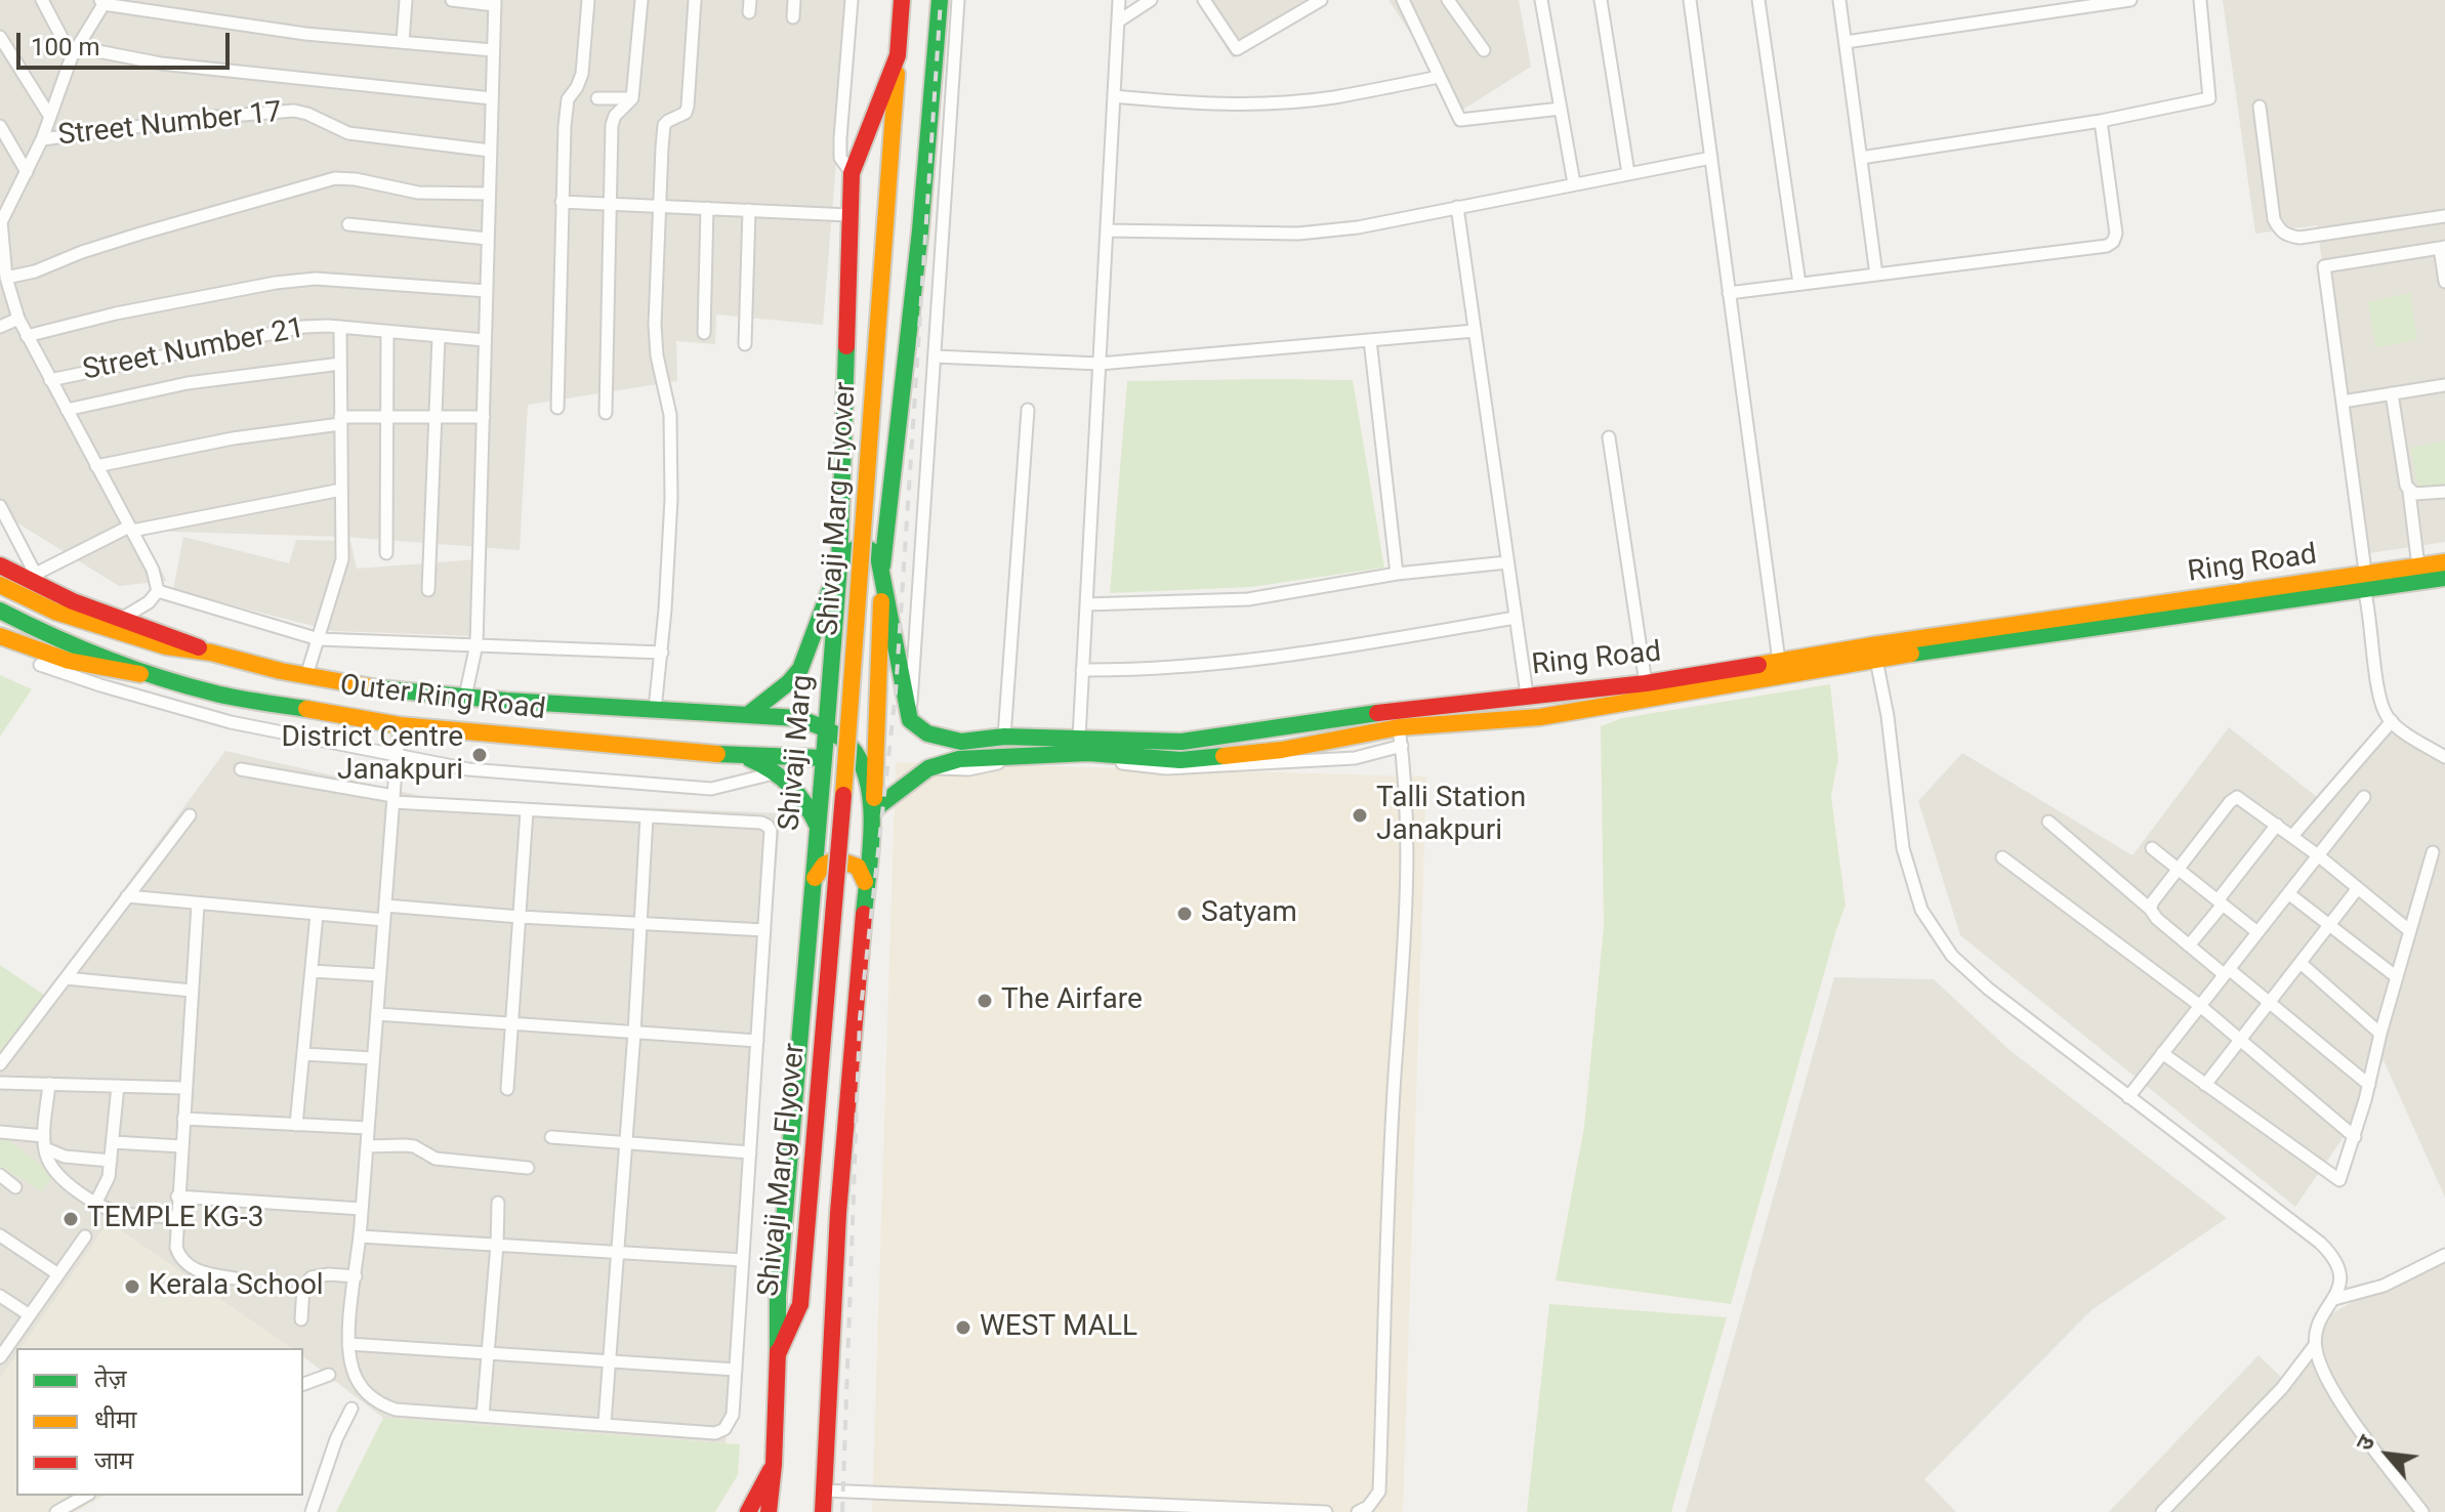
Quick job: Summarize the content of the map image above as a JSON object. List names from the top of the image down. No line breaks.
{"streets":{"main road":["Shivaji Marg Flyover","Ring Road","Outer Ring Road","Shivaji Marg"],"street":["Street Number 17","Street Number 21"]},"crossings":[["Shivaji Marg Flyover","Shivaji Marg"],["Outer Ring Road","Shivaji Marg"]],"places":["District Centre Janakpuri","Talli Station Janakpuri","Satyam","The Airfare","TEMPLE KG-3","Kerala School","WEST MALL"],"legend":["तेज़","धीमा","जाम"],"scale_bar":"100 m","north":"top left"}
